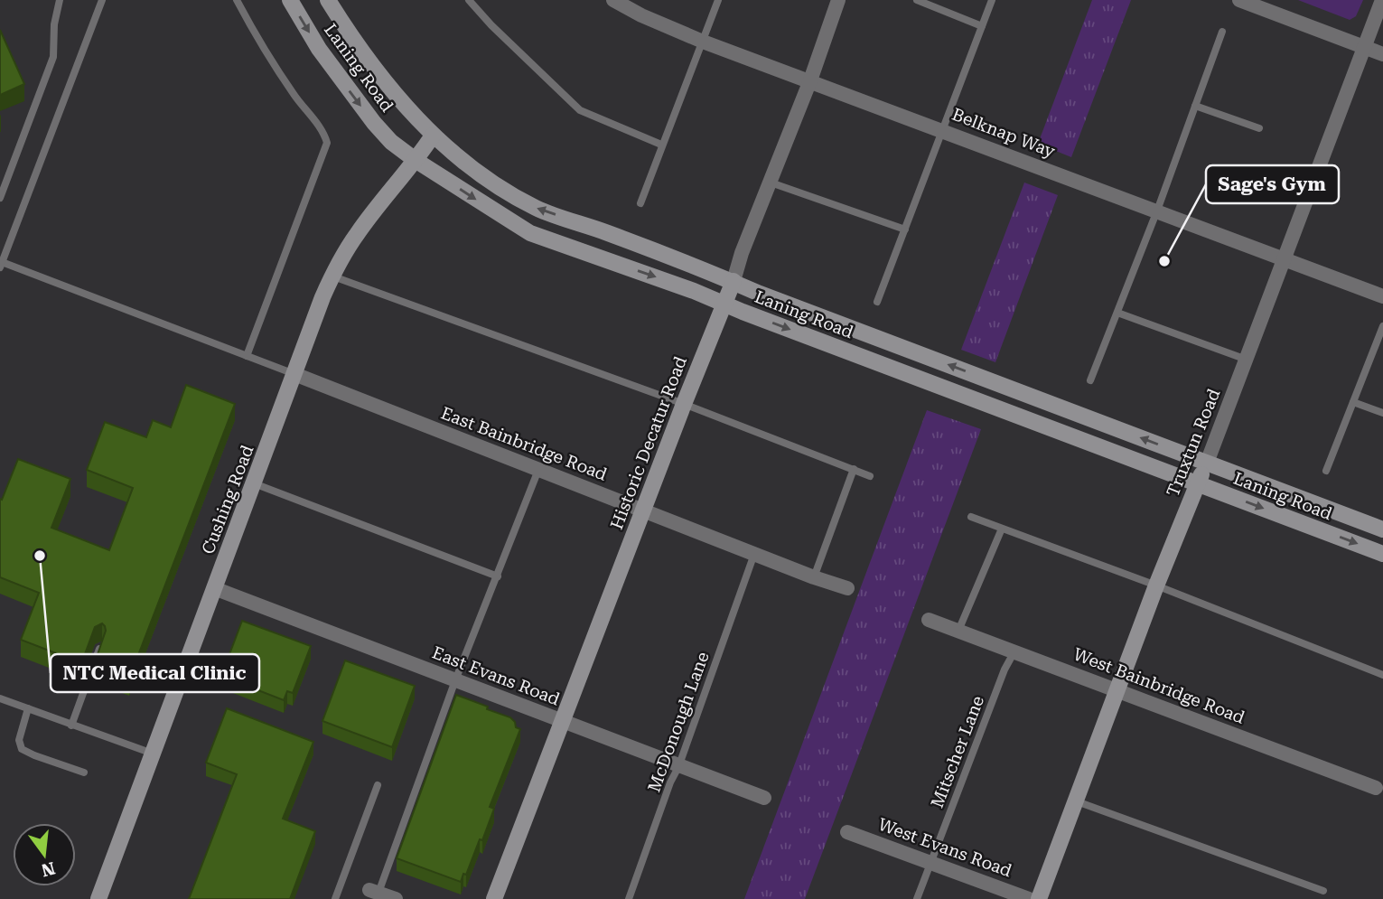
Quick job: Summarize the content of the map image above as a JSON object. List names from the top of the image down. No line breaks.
{"streets":{"street":["Laning Road","Belknap Way","Historic Decatur Road","Truxtun Road","East Bainbridge Road","Cushing Road","East Evans Road","West Bainbridge Road","West Evans Road"],"lane":["McDonough Lane","Mitscher Lane"]},"crossings":[["Laning Road","Historic Decatur Road"],["Laning Road","Truxtun Road"],["Laning Road","Cushing Road"],["Belknap Way","Historic Decatur Road"],["Belknap Way","Truxtun Road"],["Historic Decatur Road","East Bainbridge Road"],["Historic Decatur Road","East Evans Road"],["Truxtun Road","West Bainbridge Road"],["East Bainbridge Road","Cushing Road"],["East Bainbridge Road","McDonough Lane"],["Cushing Road","East Evans Road"],["East Evans Road","McDonough Lane"],["West Bainbridge Road","Mitscher Lane"],["Mitscher Lane","West Evans Road"]],"places":["Sage's Gym","NTC Medical Clinic"],"north":"bottom"}
